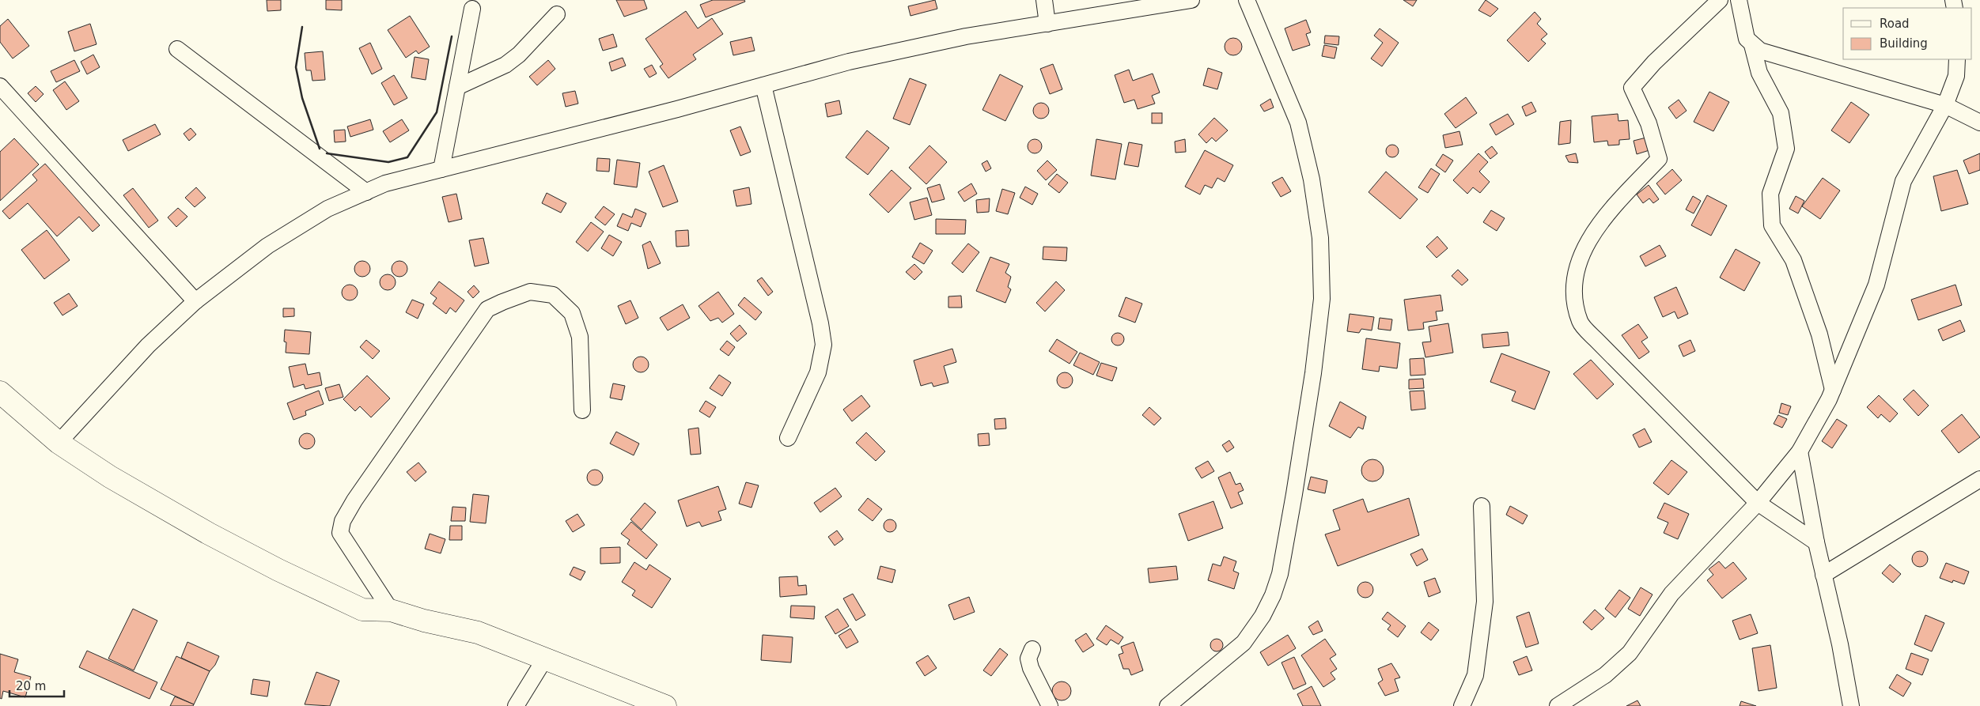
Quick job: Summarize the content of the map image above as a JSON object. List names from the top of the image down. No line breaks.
{"legend":["Road","Building"],"scale_bar":"20 m"}
